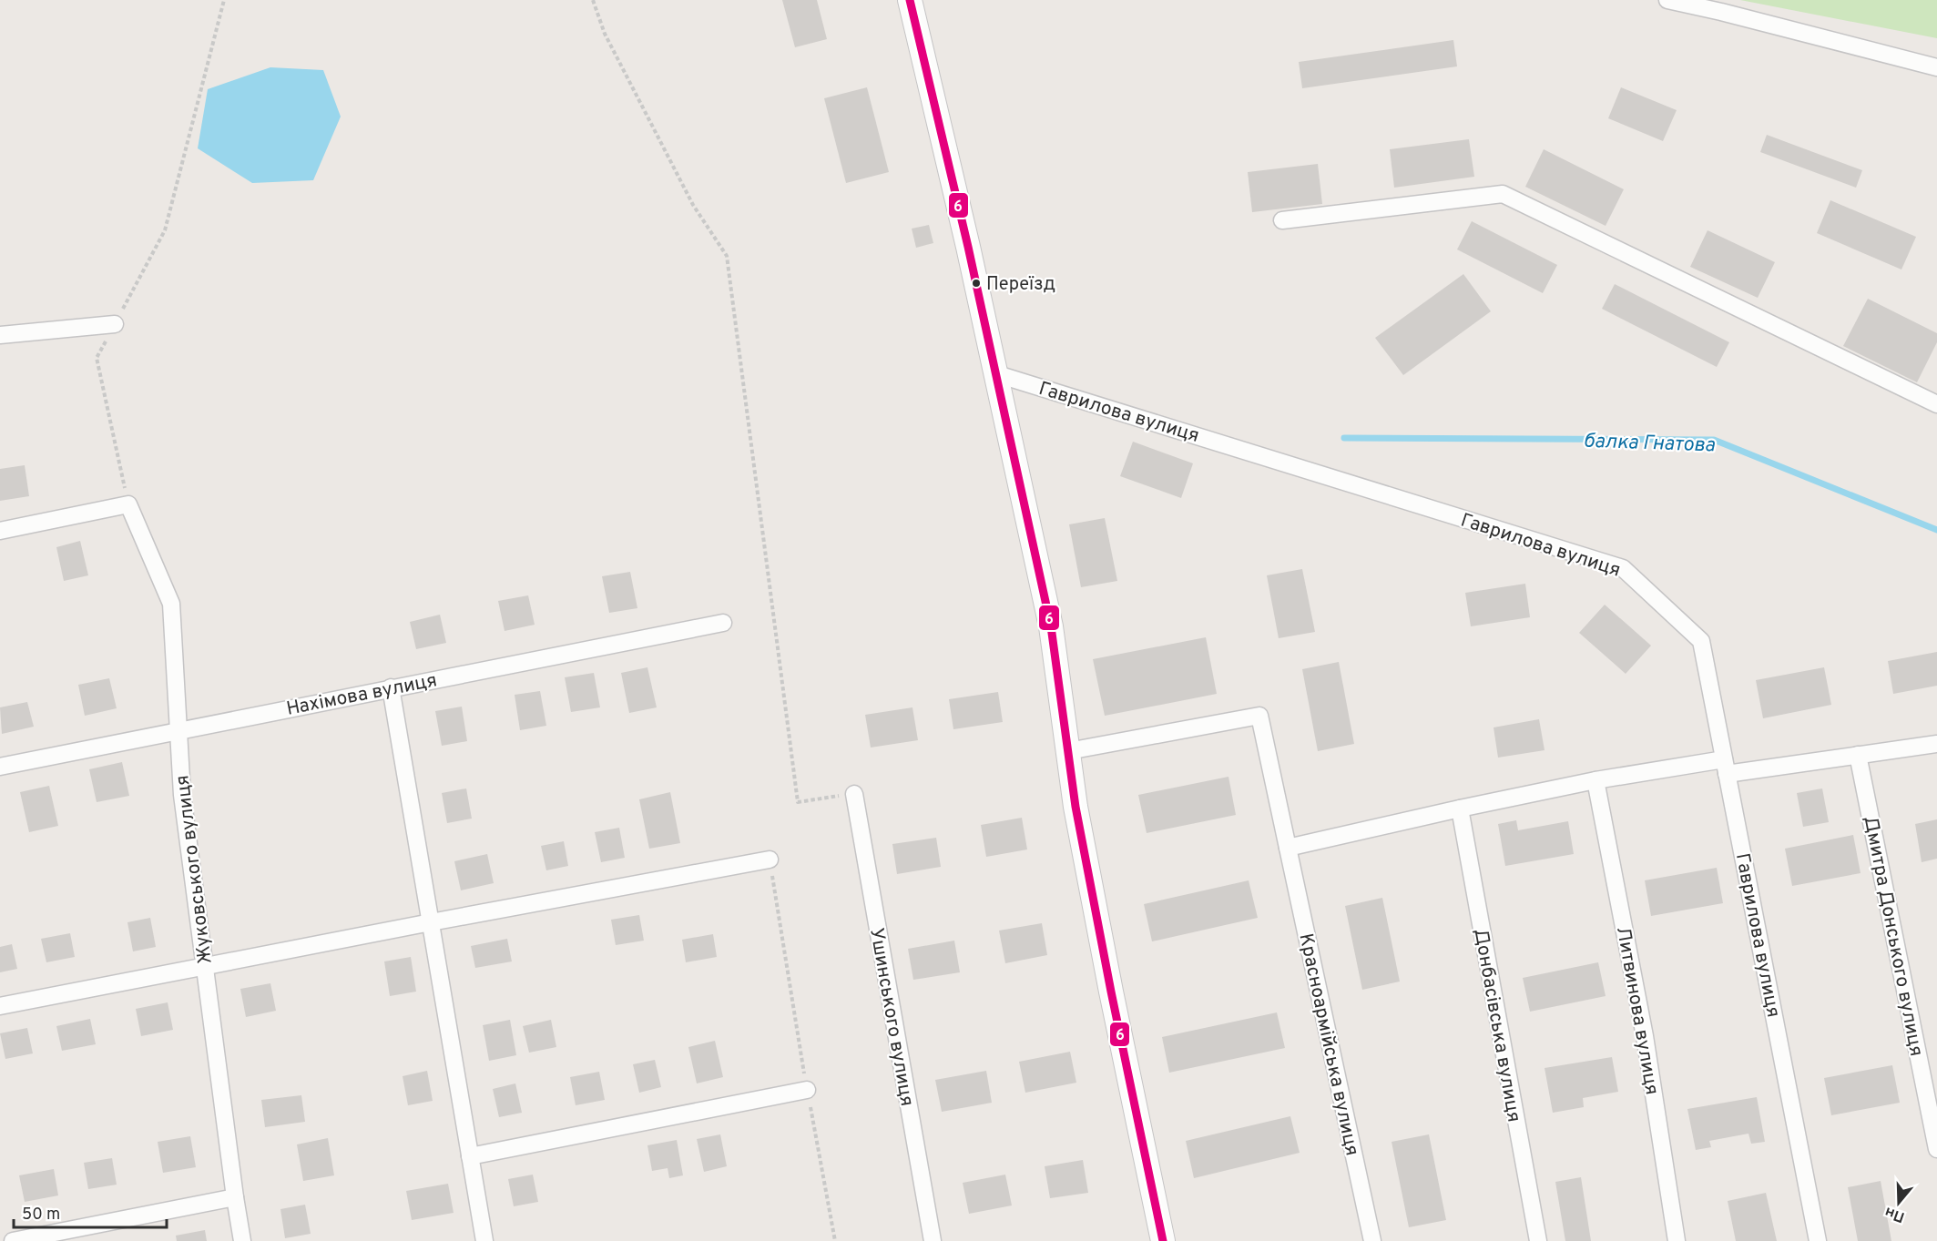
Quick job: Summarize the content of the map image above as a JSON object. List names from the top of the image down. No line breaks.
{"streets":{"street":["Гаврилова вулиця","Нахімова вулиця","Жуковського вулиця","Дмитра Донського вулиця","Литвинова вулиця","Ушинського вулиця","Донбасівська вулиця","Красноармійська вулиця"]},"crossings":[["Нахімова вулиця","Жуковського вулиця"]],"water":["балка Гнатова"],"places":["Переїзд"],"lines":["transit line 6"],"scale_bar":"50 m","north":"bottom"}
